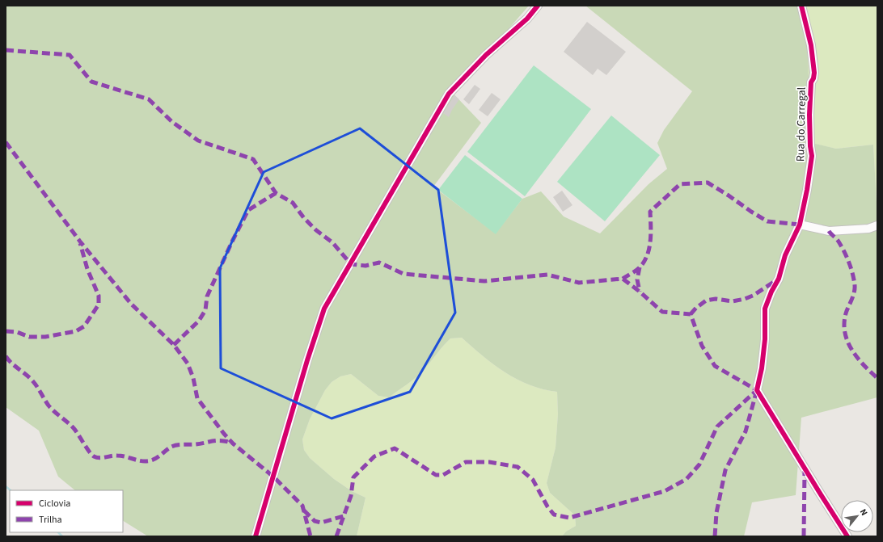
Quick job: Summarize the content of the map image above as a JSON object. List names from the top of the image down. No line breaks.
{"streets":{"street":["Rua do Carregal"]},"legend":["Ciclovia","Trilha"],"north":"top right"}
